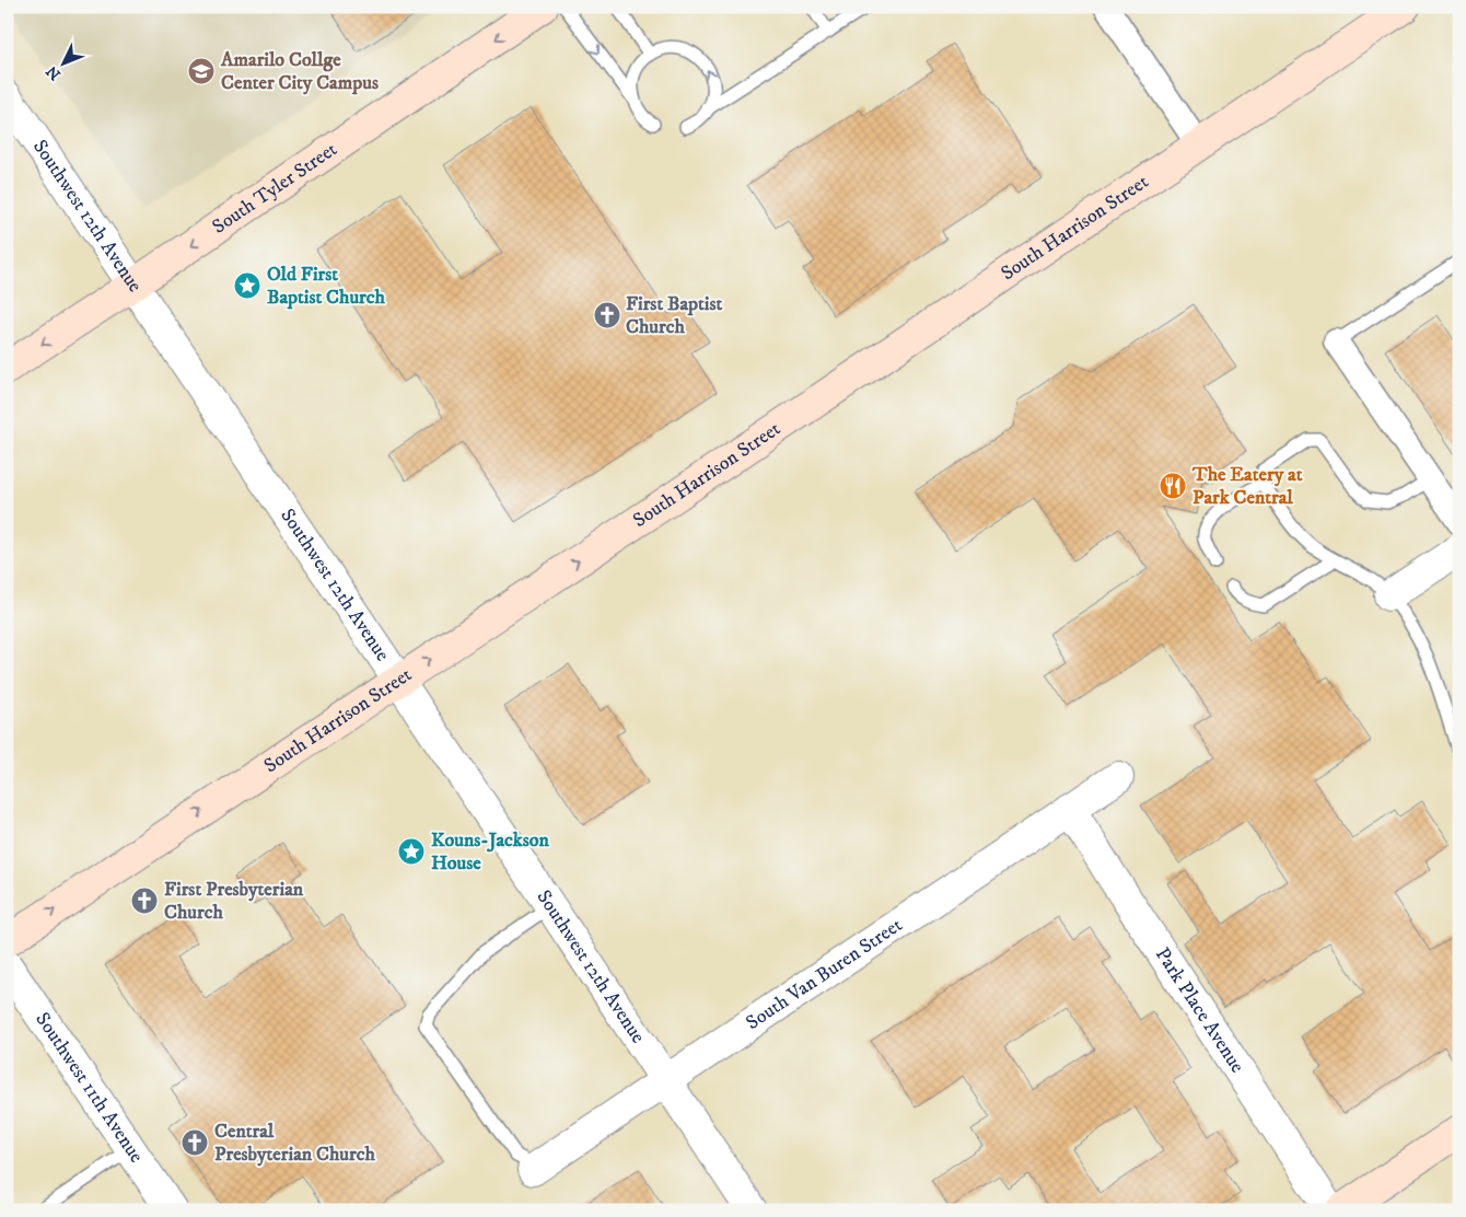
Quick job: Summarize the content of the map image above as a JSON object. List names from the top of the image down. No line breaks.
{"streets":{"main road":["South Tyler Street","South Harrison Street"],"street":["Southwest 12th Avenue","South Van Buren Street","Park Place Avenue","Southwest 11th Avenue"]},"crossings":[["South Tyler Street","Southwest 12th Avenue"],["Southwest 12th Avenue","South Harrison Street"],["Southwest 12th Avenue","South Van Buren Street"],["South Van Buren Street","Park Place Avenue"]],"one_way":["South Tyler Street","South Harrison Street"],"places":{"school or university":["Amarilo Collge Center City Campus"],"place":["Old First Baptist Church","Kouns-Jackson House"],"church":["First Baptist Church","First Presbyterian Church","Central Presbyterian Church"],"restaurant":["The Eatery at Park Central"]},"north":"bottom left"}
